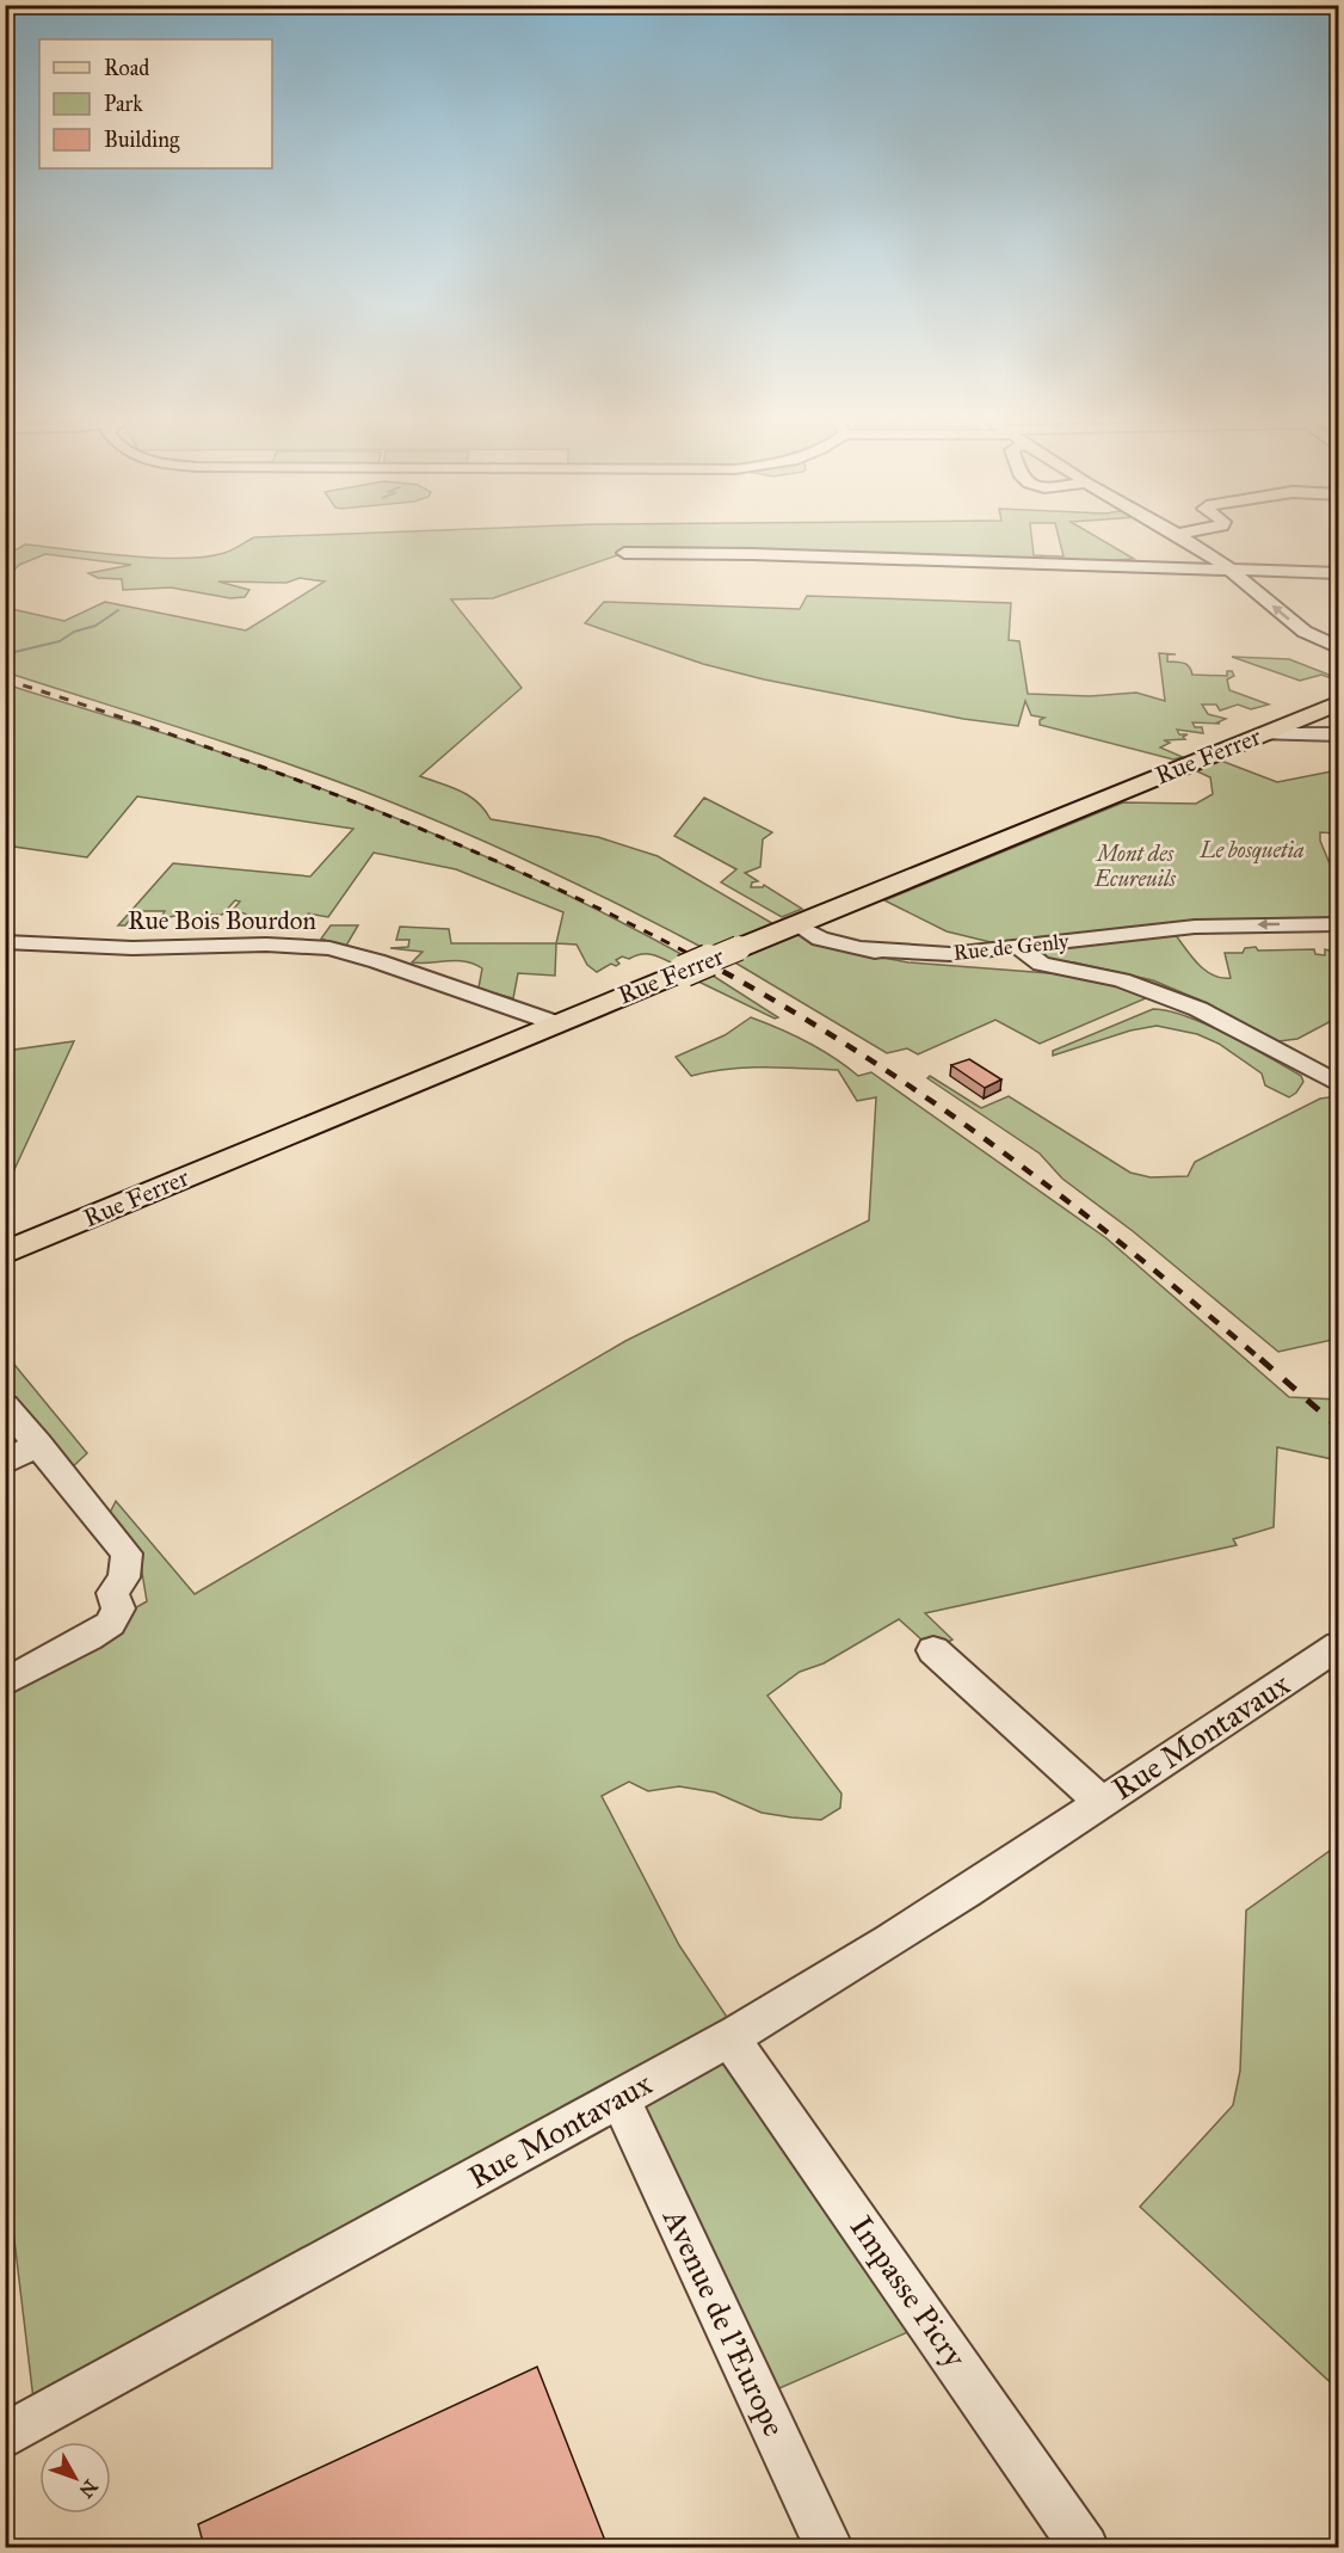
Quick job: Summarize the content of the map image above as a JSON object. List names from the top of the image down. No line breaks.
{"streets":{"main road":["Rue Ferrer"],"street":["Rue Bois Bourdon","Rue de Genly","Rue Montavaux","Impasse Picry","Avenue de l'Europe"]},"crossings":[["Rue Ferrer","Rue Bois Bourdon"],["Rue Montavaux","Impasse Picry"],["Rue Montavaux","Avenue de l'Europe"]],"parks":["Le bosquetia","Mont des Ecureuils"],"legend":["Road","Park","Building"],"north":"bottom right"}
